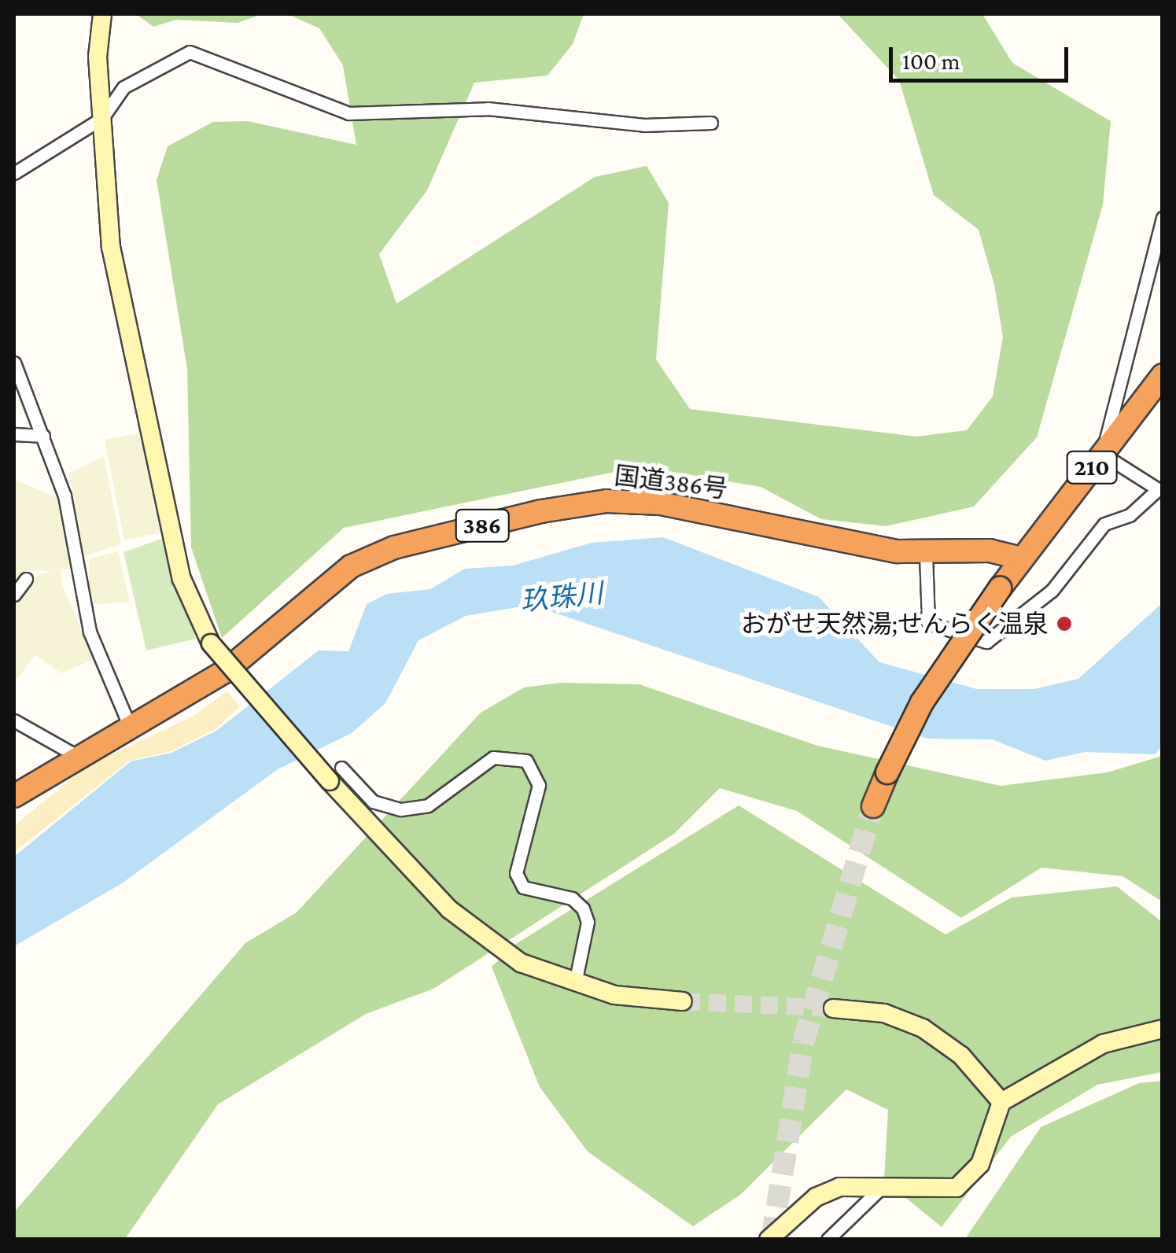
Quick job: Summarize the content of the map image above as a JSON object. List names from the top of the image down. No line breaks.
{"streets":{"highway":["210","国道386号","386"]},"crossings":[["210","国道386号"]],"water":["玖珠川"],"places":["おがせ天然湯;せんらく温泉"],"scale_bar":"100 m"}
